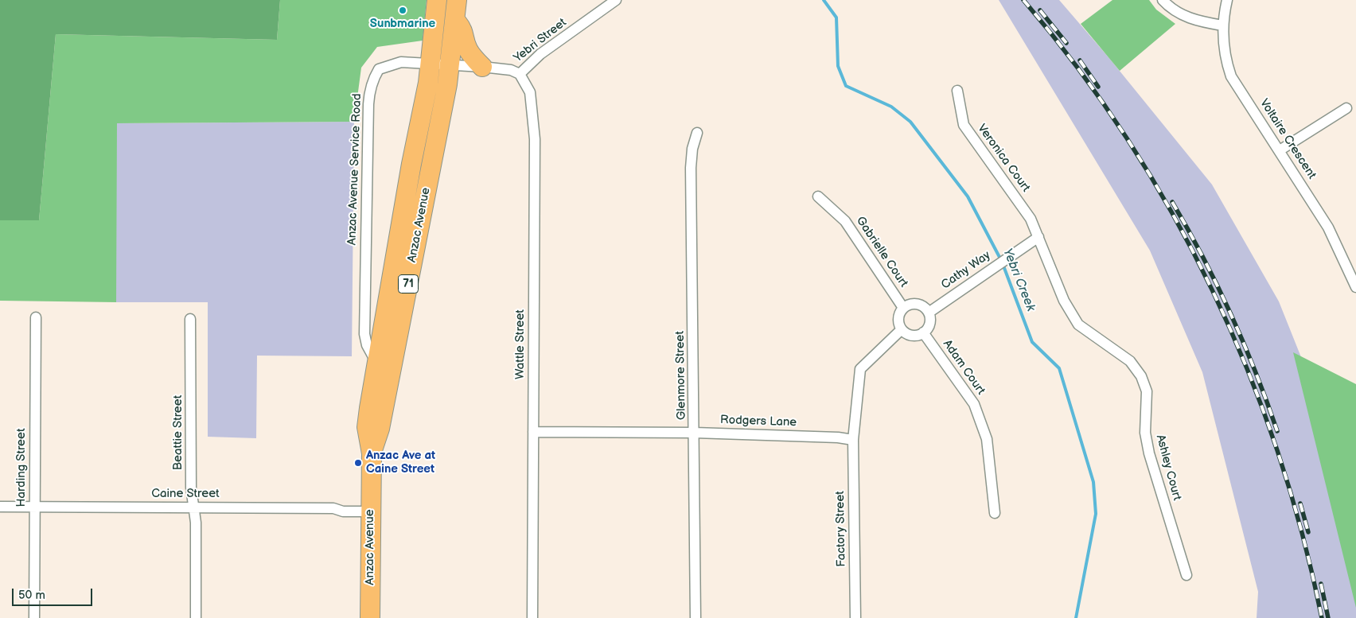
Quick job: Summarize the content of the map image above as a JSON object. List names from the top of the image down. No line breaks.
{"streets":{"highway":["Anzac Avenue","71"],"street":["Yebri Street","Voltaire Crescent","Veronica Court","Anzac Avenue Service Road","Gabrielle Court","Cathy Way","Wattle Street","Adam Court","Glenmore Street","Rodgers Lane","Beattie Street","Harding Street","Ashley Court","Caine Street","Factory Street"]},"crossings":[["Yebri Street","Anzac Avenue"],["Yebri Street","Wattle Street"],["Veronica Court","Cathy Way"],["Veronica Court","Ashley Court"],["Anzac Avenue Service Road","Anzac Avenue"],["Anzac Avenue","Caine Street"],["Gabrielle Court","Cathy Way"],["Gabrielle Court","Adam Court"],["Cathy Way","Adam Court"],["Cathy Way","Ashley Court"],["Wattle Street","Rodgers Lane"],["Glenmore Street","Rodgers Lane"],["Rodgers Lane","Factory Street"],["Beattie Street","Caine Street"],["Harding Street","Caine Street"]],"water":["Yebri Creek"],"places":["Sunbmarine","Anzac Ave at Caine Street"],"scale_bar":"50 m"}
